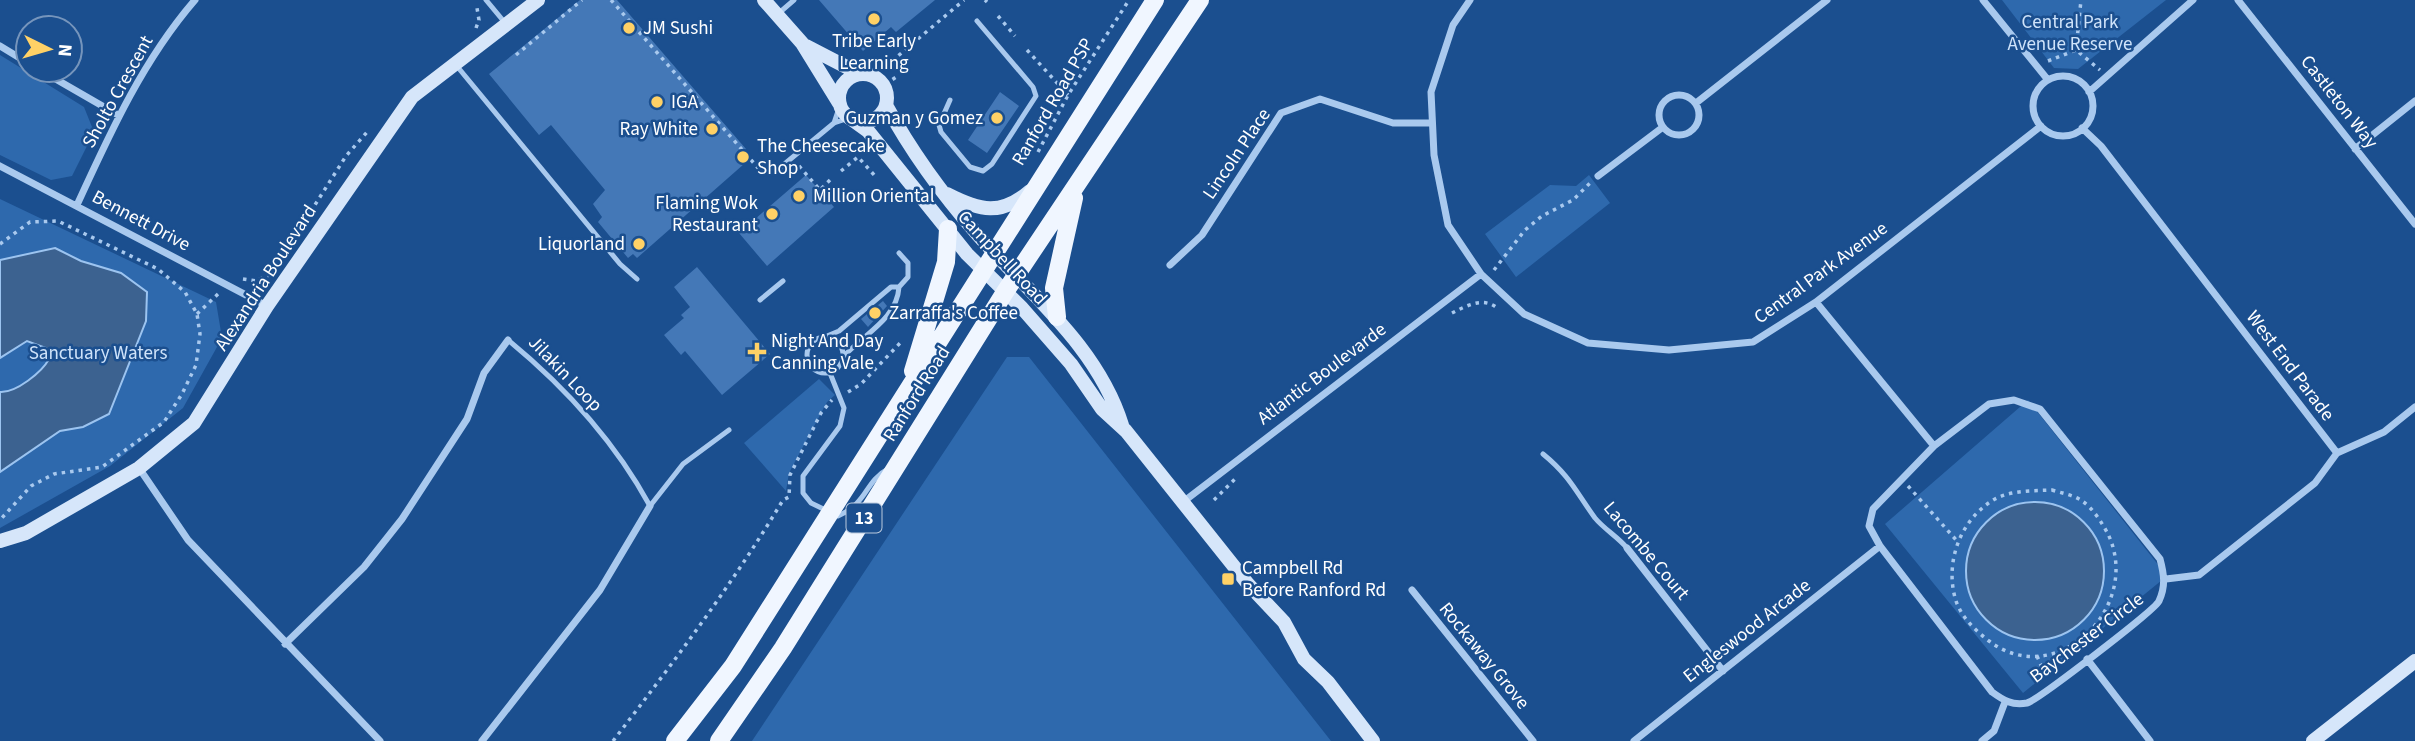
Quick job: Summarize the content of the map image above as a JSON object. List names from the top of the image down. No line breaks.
{"streets":{"main road":["Ranford Road","13"],"street":["Sholto Crescent","Castleton Way","Lincoln Place","Bennett Drive","Campbell Road","Central Park Avenue","Alexandria Boulevard","West End Parade","Jilakin Loop","Atlantic Boulevarde","Lacombe Court","Engleswood Arcade","Baychester Circle","Rockaway Grove"],"path":["Ranford Road PSP"]},"crossings":[["Sholto Crescent","Bennett Drive"],["Lincoln Place","Central Park Avenue"],["Bennett Drive","Alexandria Boulevard"],["Campbell Road","Atlantic Boulevarde"],["Campbell Road","Ranford Road"],["Central Park Avenue","West End Parade"],["Central Park Avenue","Atlantic Boulevarde"],["Lacombe Court","Engleswood Arcade"]],"parks":["Central Park Avenue Reserve","Sanctuary Waters"],"places":{"other":["Tribe Early Learning","JM Sushi","IGA","Guzman y Gomez","Ray White","The Cheesecake Shop","Million Oriental","Flaming Wok Restaurant","Liquorland","Zarraffa's Coffee"],"health":["Night And Day Canning Vale"],"transit":["Campbell Rd Before Ranford Rd"]},"north":"right"}
